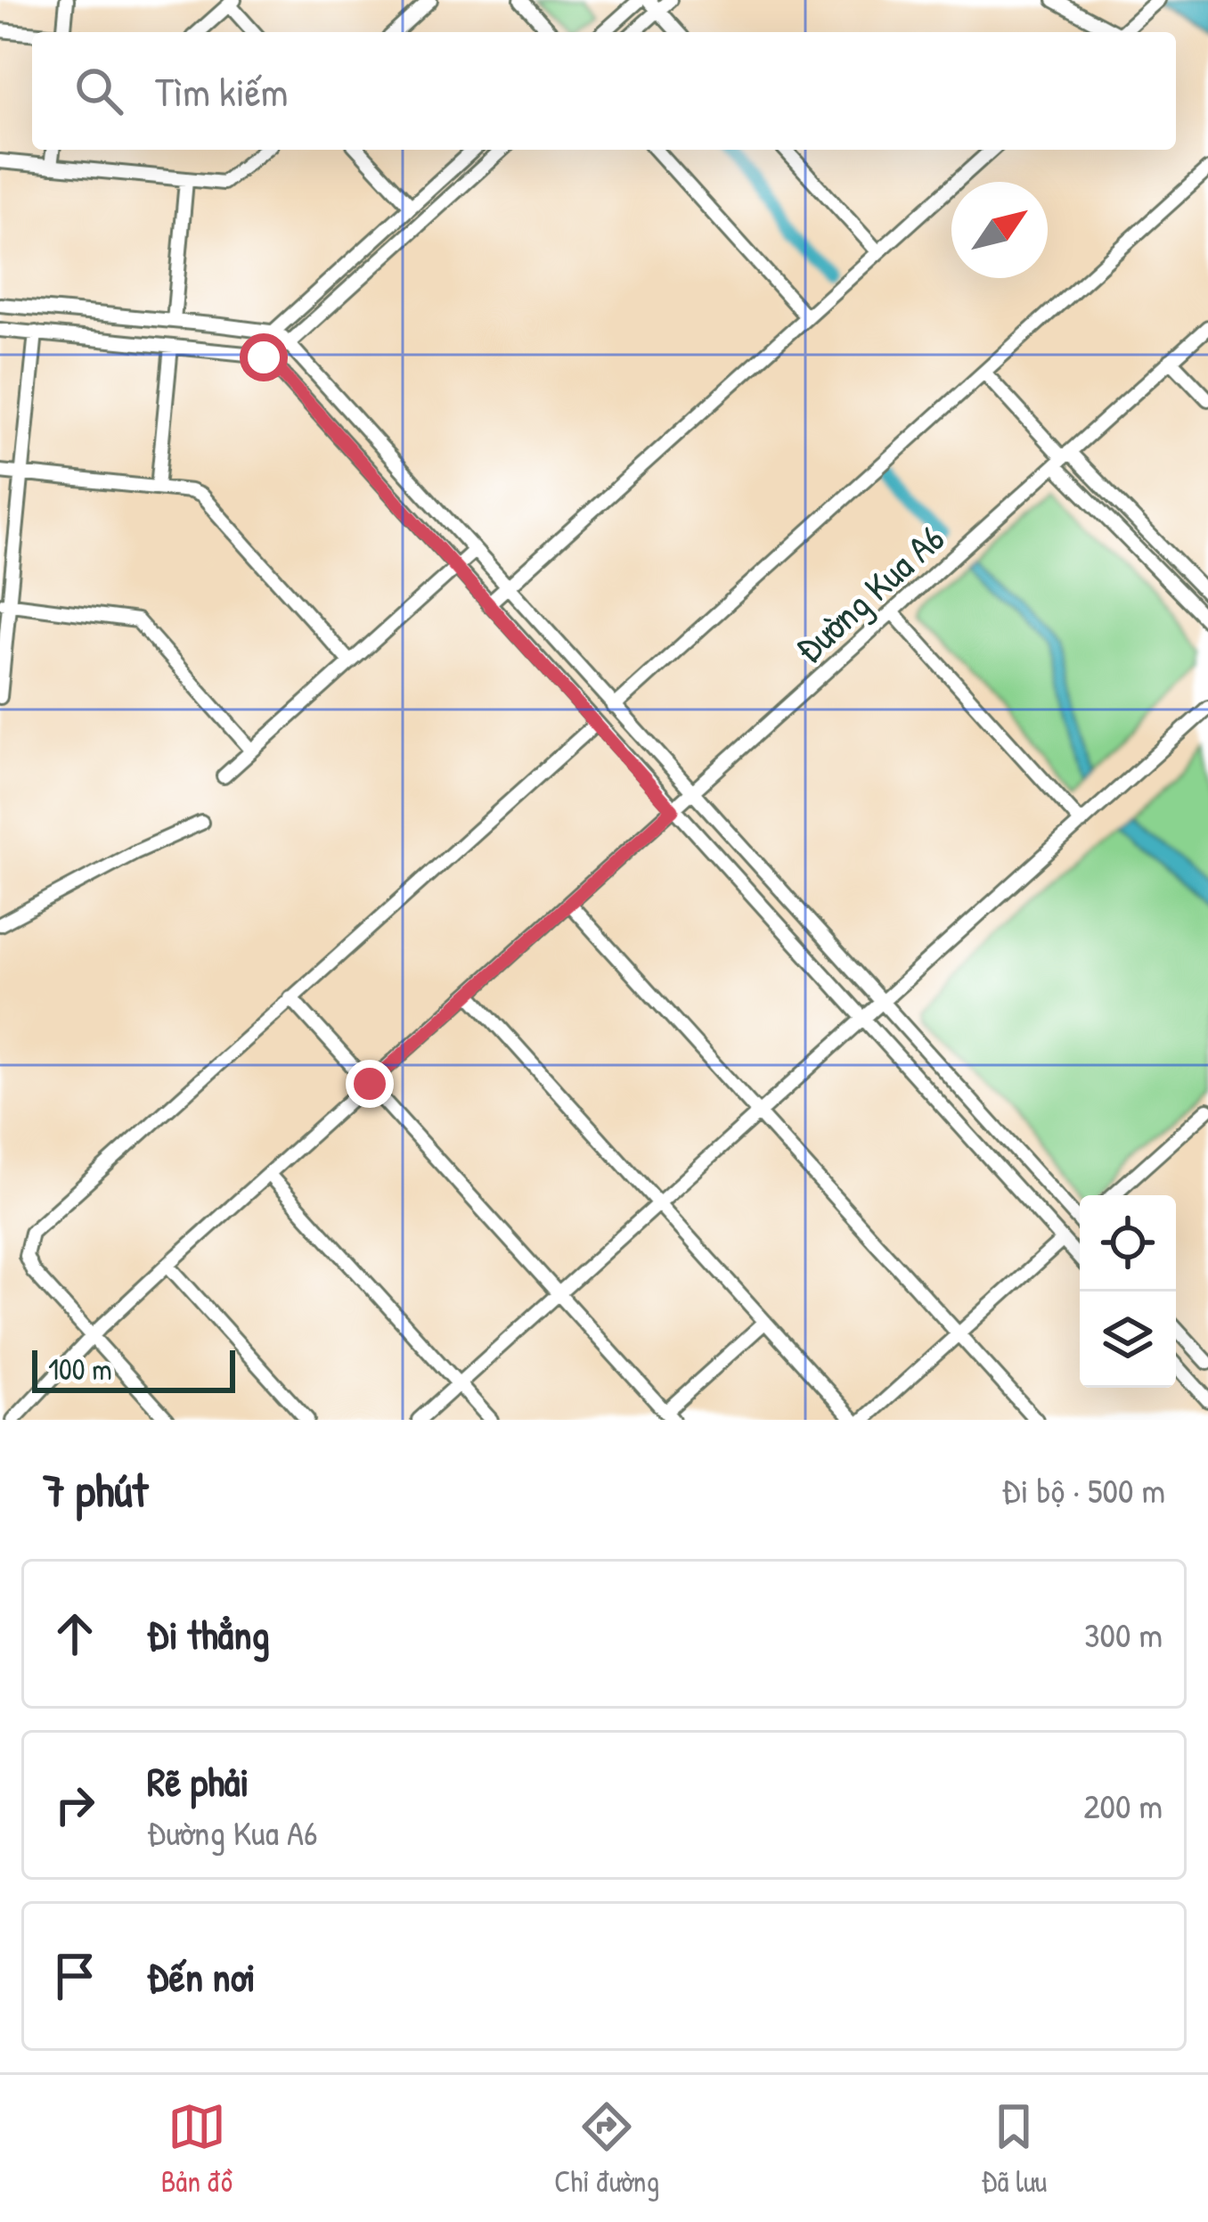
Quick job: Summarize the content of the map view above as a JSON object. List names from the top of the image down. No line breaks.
{"streets":{"street":["Đường Kua A6"]},"scale_bar":"100 m","north":"top right","page":{"search":"Tìm kiếm","scale":"100 m","heading":["7 phút","Đi bộ · 500 m"],"list":[["Đi thẳng","300 m"],["Rẽ phải","Đường Kua A6","200 m"],"Đến nơi"],"nav":["Bản đồ","Chỉ đường","Đã lưu"]}}
